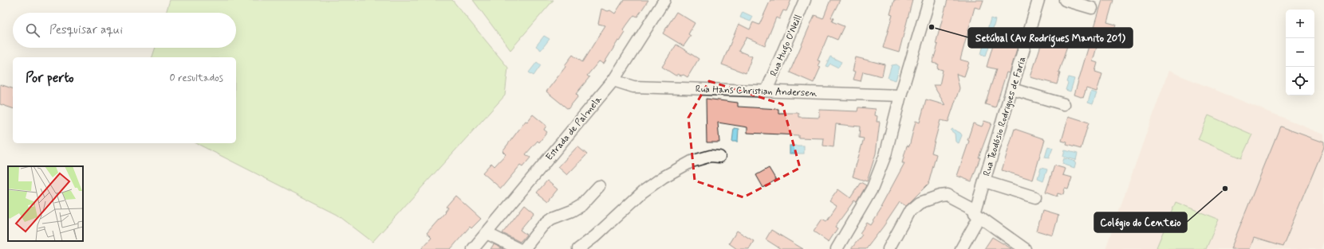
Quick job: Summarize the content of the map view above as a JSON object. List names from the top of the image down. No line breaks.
{"streets":{"street":["Rua Hugo O'Neill","Rua Hans Christian Andersen","Rua Teodósio Rodrigues de Faria","Estrada de Palmela"]},"crossings":[["Rua Hugo O'Neill","Rua Hans Christian Andersen"],["Rua Hans Christian Andersen","Estrada de Palmela"]],"places":["Setúbal (Av Rodrigues Manito 201)","Colégio do Centeio"],"page":{"map_buttons":["+","−"],"search":"Pesquisar aqui","heading":["Por perto","0 resultados"]}}
